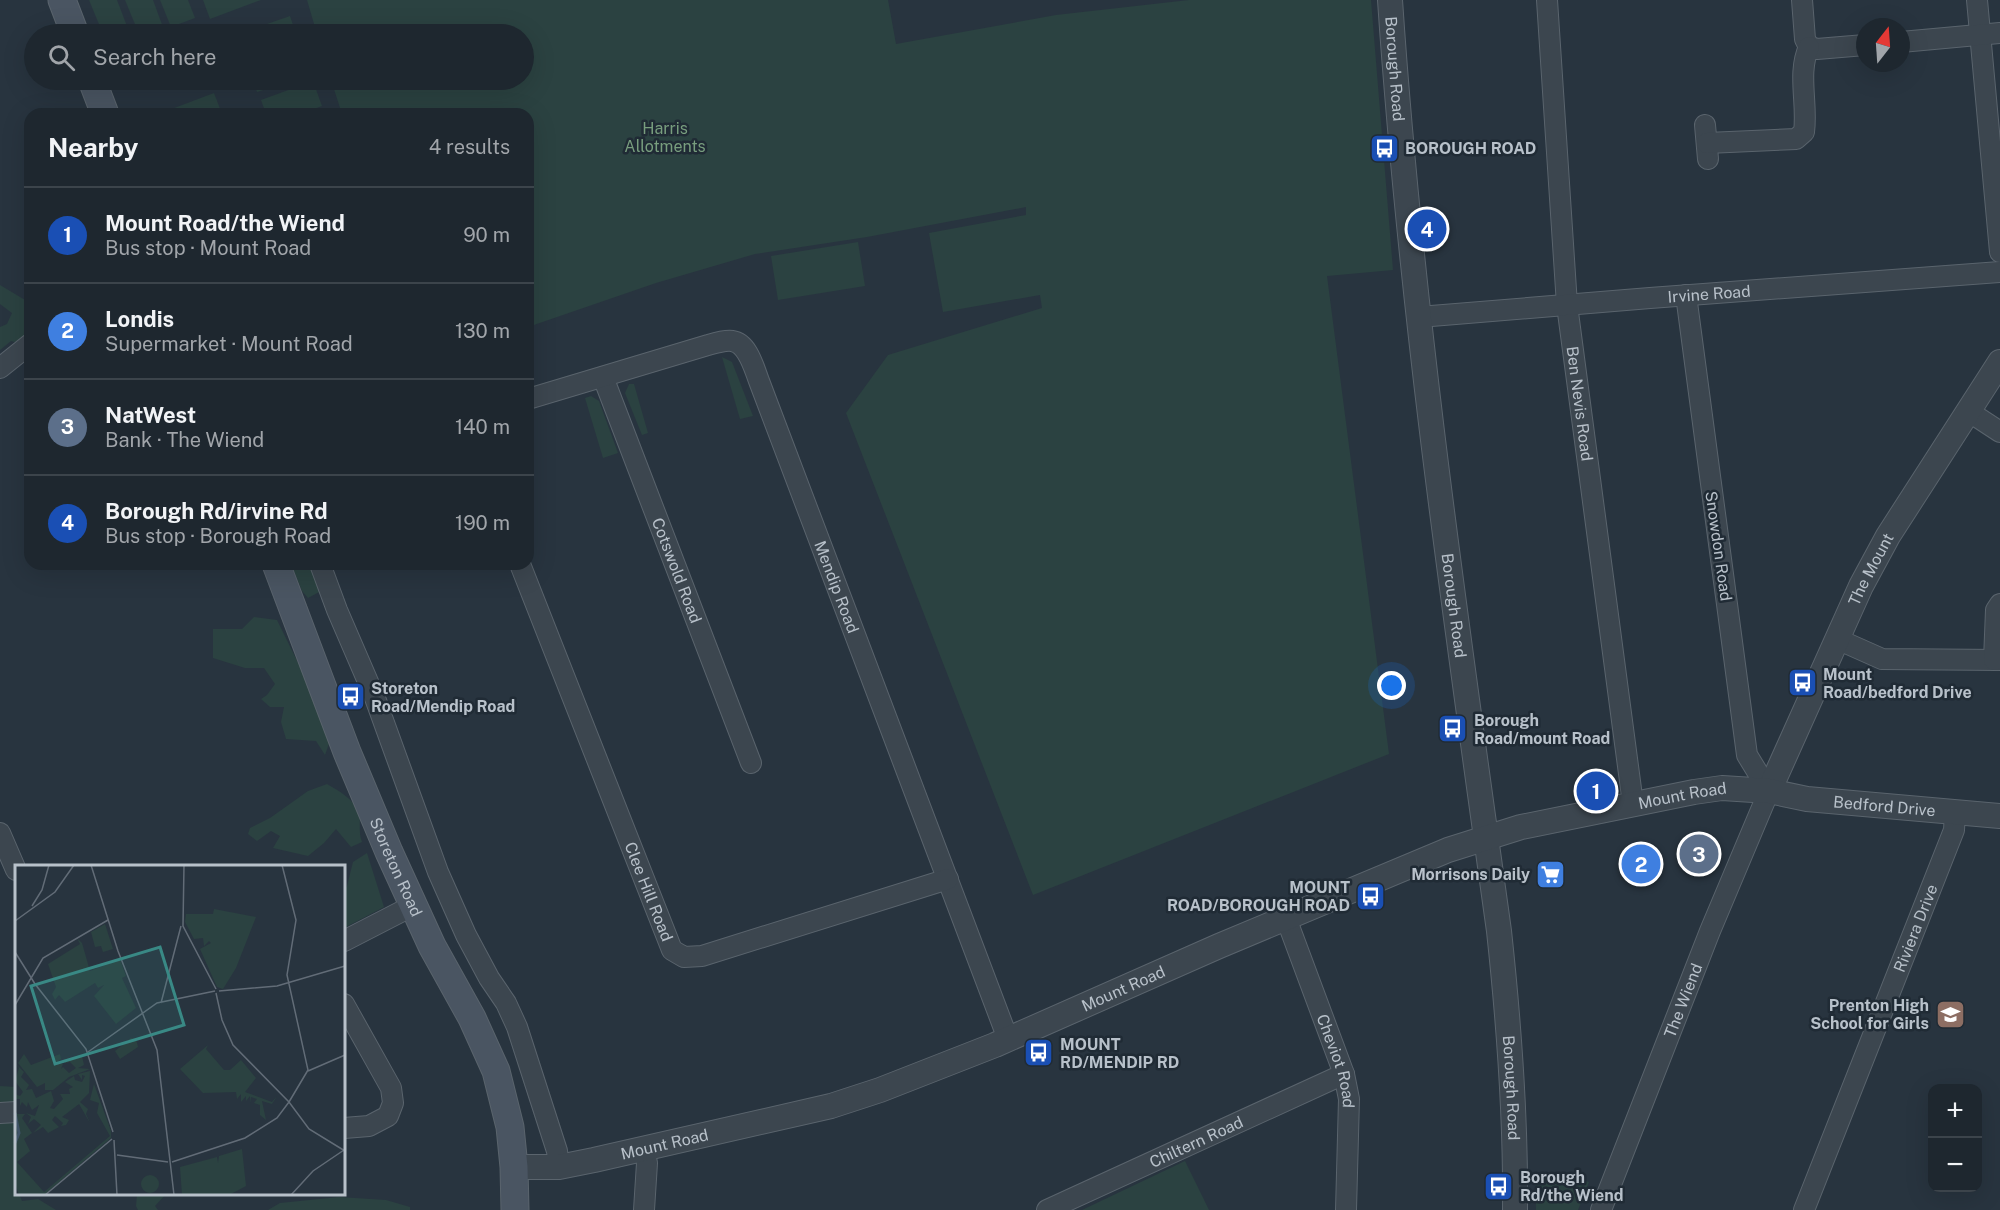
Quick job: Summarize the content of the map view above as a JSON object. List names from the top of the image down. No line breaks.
{"streets":{"main road":["Storeton Road"],"street":["Borough Road","Irvine Road","Ben Nevis Road","Snowdon Road","The Mount","Cotswold Road","Mendip Road","Mount Road","Bedford Drive","Clee Hill Road","Riviera Drive","The Wiend","Cheviot Road","Chiltern Road"]},"crossings":[["Borough Road","Irvine Road"],["Borough Road","Mount Road"],["Irvine Road","Ben Nevis Road"],["Irvine Road","Snowdon Road"],["Ben Nevis Road","Mount Road"],["Snowdon Road","The Mount"],["Snowdon Road","Mount Road"],["Snowdon Road","Bedford Drive"],["Snowdon Road","The Wiend"],["The Mount","Mount Road"],["The Mount","Bedford Drive"],["The Mount","The Wiend"],["Cotswold Road","Mendip Road"],["Mendip Road","Mount Road"],["Mendip Road","Clee Hill Road"],["Mount Road","Bedford Drive"],["Mount Road","Storeton Road"],["Mount Road","The Wiend"],["Mount Road","Cheviot Road"],["Bedford Drive","Riviera Drive"],["Bedford Drive","The Wiend"],["Cheviot Road","Chiltern Road"]],"parks":["Harris Allotments"],"places":{"bus stop":["BOROUGH ROAD","Mount Road/bedford Drive","Storeton Road/Mendip Road","Borough Road/mount Road","MOUNT ROAD/BOROUGH ROAD","MOUNT RD/MENDIP RD","Borough Rd/the Wiend"],"supermarket":["Morrisons Daily"],"school or university":["Prenton High School for Girls"]},"north":"top","page":{"search":"Search here","heading":["Nearby","4 results"],"list":[{"mark":"1","name":"Mount Road/the Wiend","note":"Bus stop · Mount Road","value":"90 m"},{"mark":"2","name":"Londis","note":"Supermarket · Mount Road","value":"130 m"},{"mark":"3","name":"NatWest","note":"Bank · The Wiend","value":"140 m"},{"mark":"4","name":"Borough Rd/irvine Rd","note":"Bus stop · Borough Road","value":"190 m"}],"pins":["4","1","3","2"],"map_buttons":["+","−"]}}
